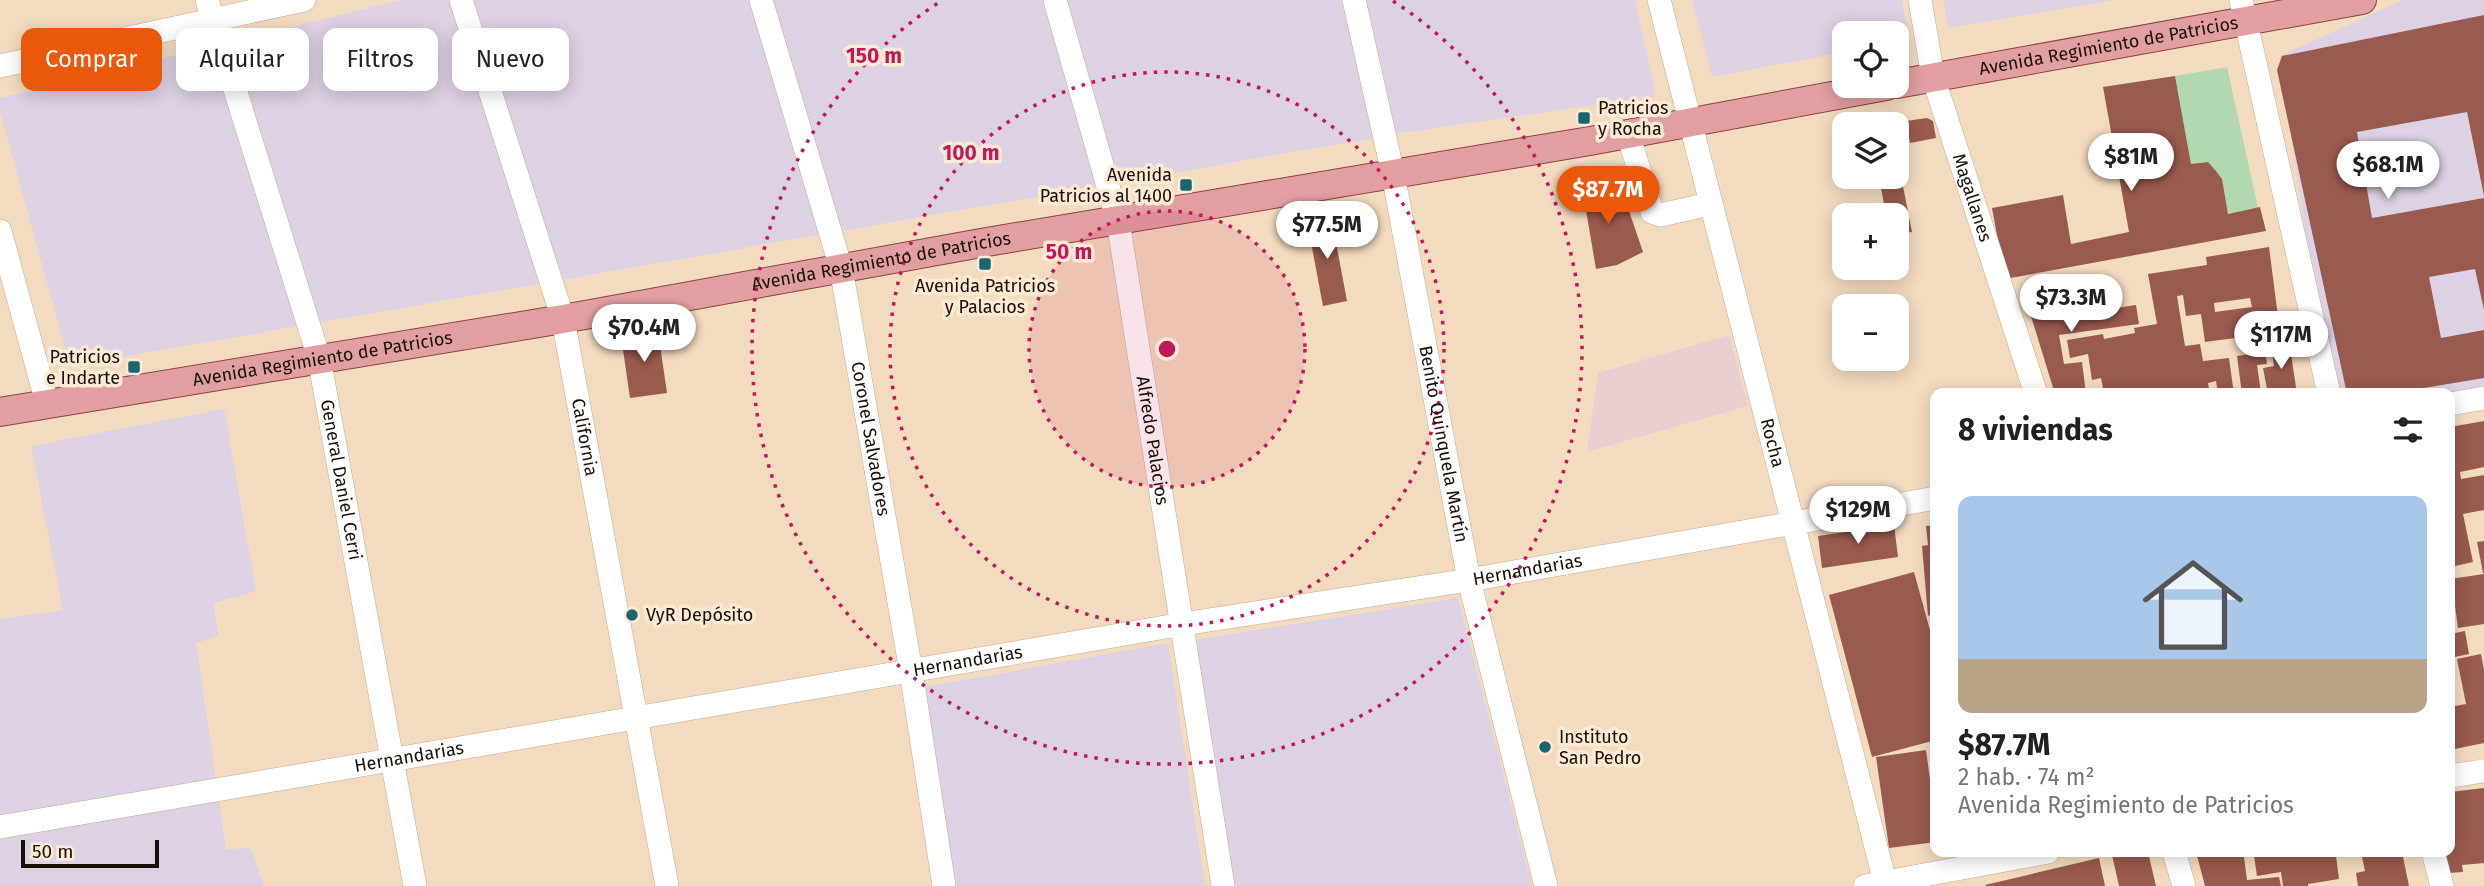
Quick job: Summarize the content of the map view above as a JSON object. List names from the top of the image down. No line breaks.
{"streets":{"main road":["Avenida Regimiento de Patricios"],"street":["Magallanes","California","Coronel Salvadores","Alfredo Palacios","Rocha","Benito Quinquela Martín","General Daniel Cerri","Hernandarias"]},"crossings":[["Avenida Regimiento de Patricios","Magallanes"],["Avenida Regimiento de Patricios","California"],["Avenida Regimiento de Patricios","Coronel Salvadores"],["Avenida Regimiento de Patricios","Alfredo Palacios"],["Avenida Regimiento de Patricios","Rocha"],["Avenida Regimiento de Patricios","Benito Quinquela Martín"],["Avenida Regimiento de Patricios","General Daniel Cerri"],["California","Hernandarias"],["Coronel Salvadores","Hernandarias"],["Alfredo Palacios","Hernandarias"],["Rocha","Hernandarias"],["Benito Quinquela Martín","Hernandarias"],["General Daniel Cerri","Hernandarias"]],"places":{"transit":["Patricios y Rocha","Avenida Patricios al 1400","Avenida Patricios y Palacios","Patricios e Indarte"],"other":["VyR Depósito","Instituto San Pedro"]},"scale_bar":"50 m","page":{"map_buttons":["+","−"],"chip":["Comprar","Alquilar","Filtros","Nuevo"],"price":["$81M","$68.1M","$87.7M","$77.5M","$73.3M","$70.4M","$117M","$129M"],"heading":"8 viviendas","list":[{"name":"$87.7M","note":"2 hab. · 74 m² · Avenida Regimiento de Patricios"}],"scale":"50 m"},"rings":["150 m","100 m","50 m"]}
